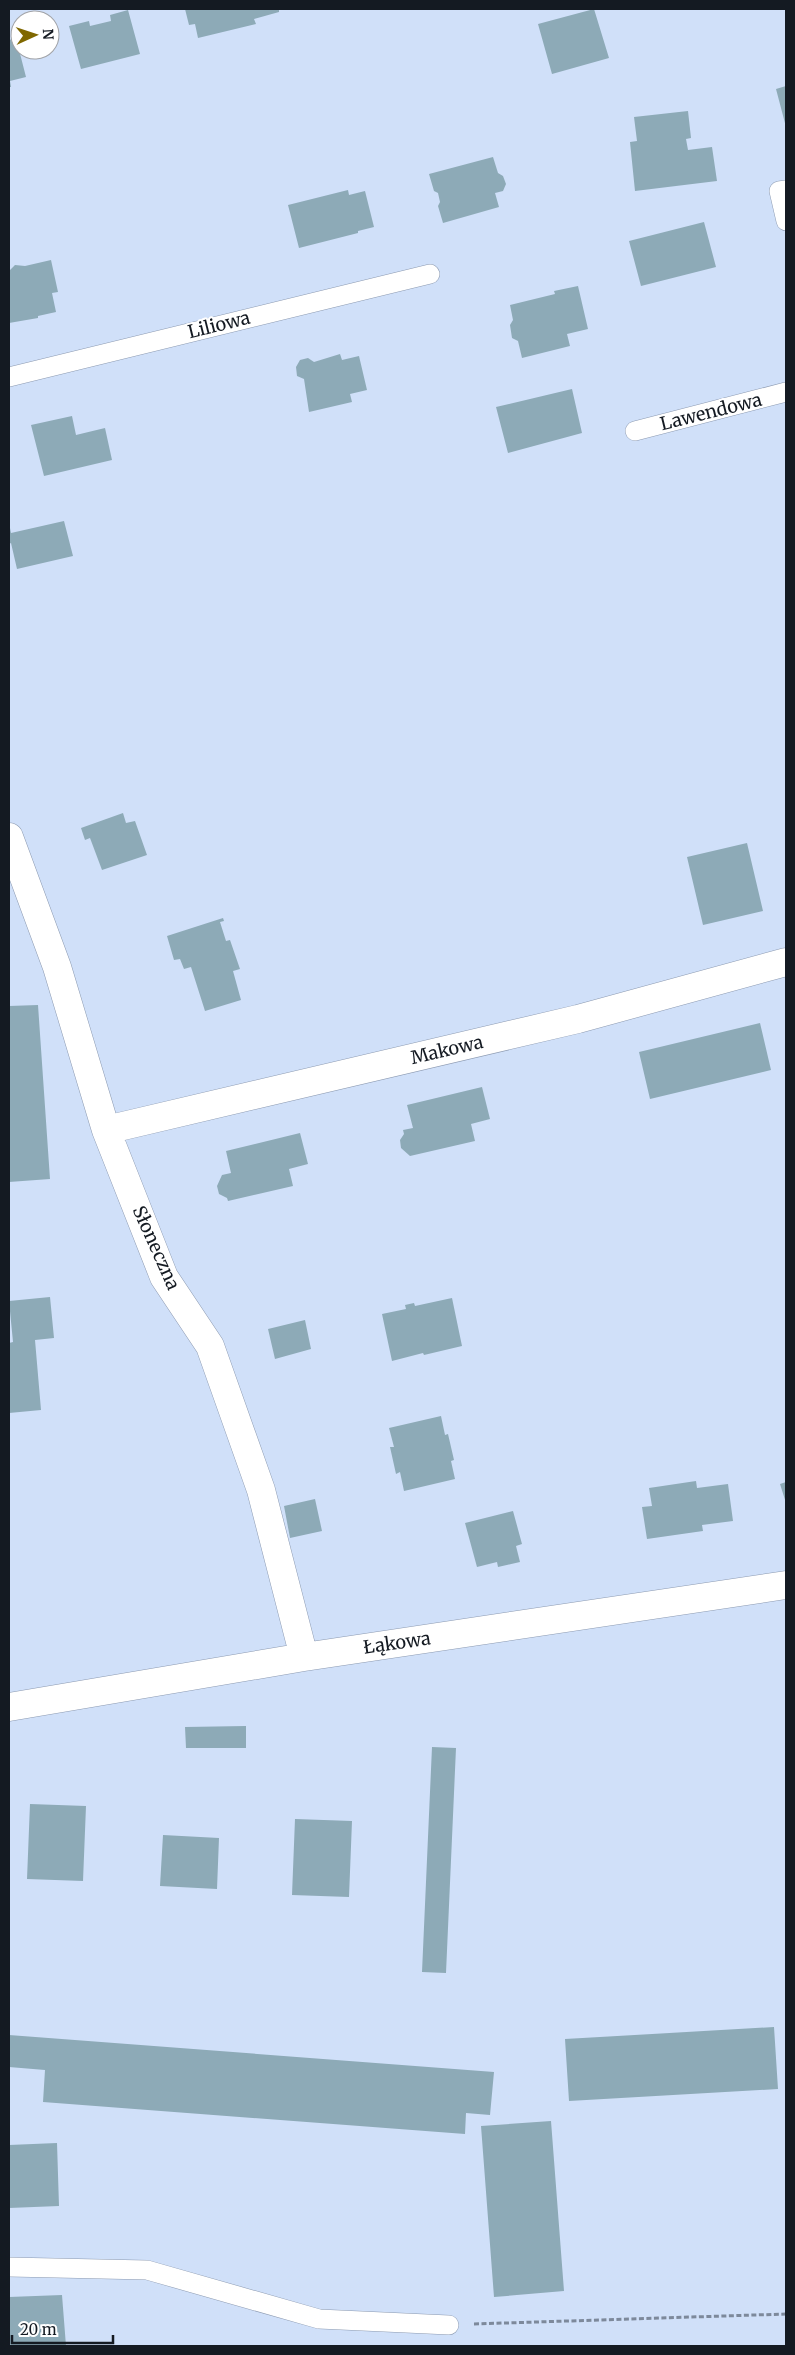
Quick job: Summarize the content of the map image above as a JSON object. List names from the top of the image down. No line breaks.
{"streets":{"street":["Makowa","Słoneczna","Łąkowa"],"lane":["Liliowa","Lawendowa"]},"crossings":[["Makowa","Słoneczna"],["Słoneczna","Łąkowa"]],"scale_bar":"20 m","north":"right"}
